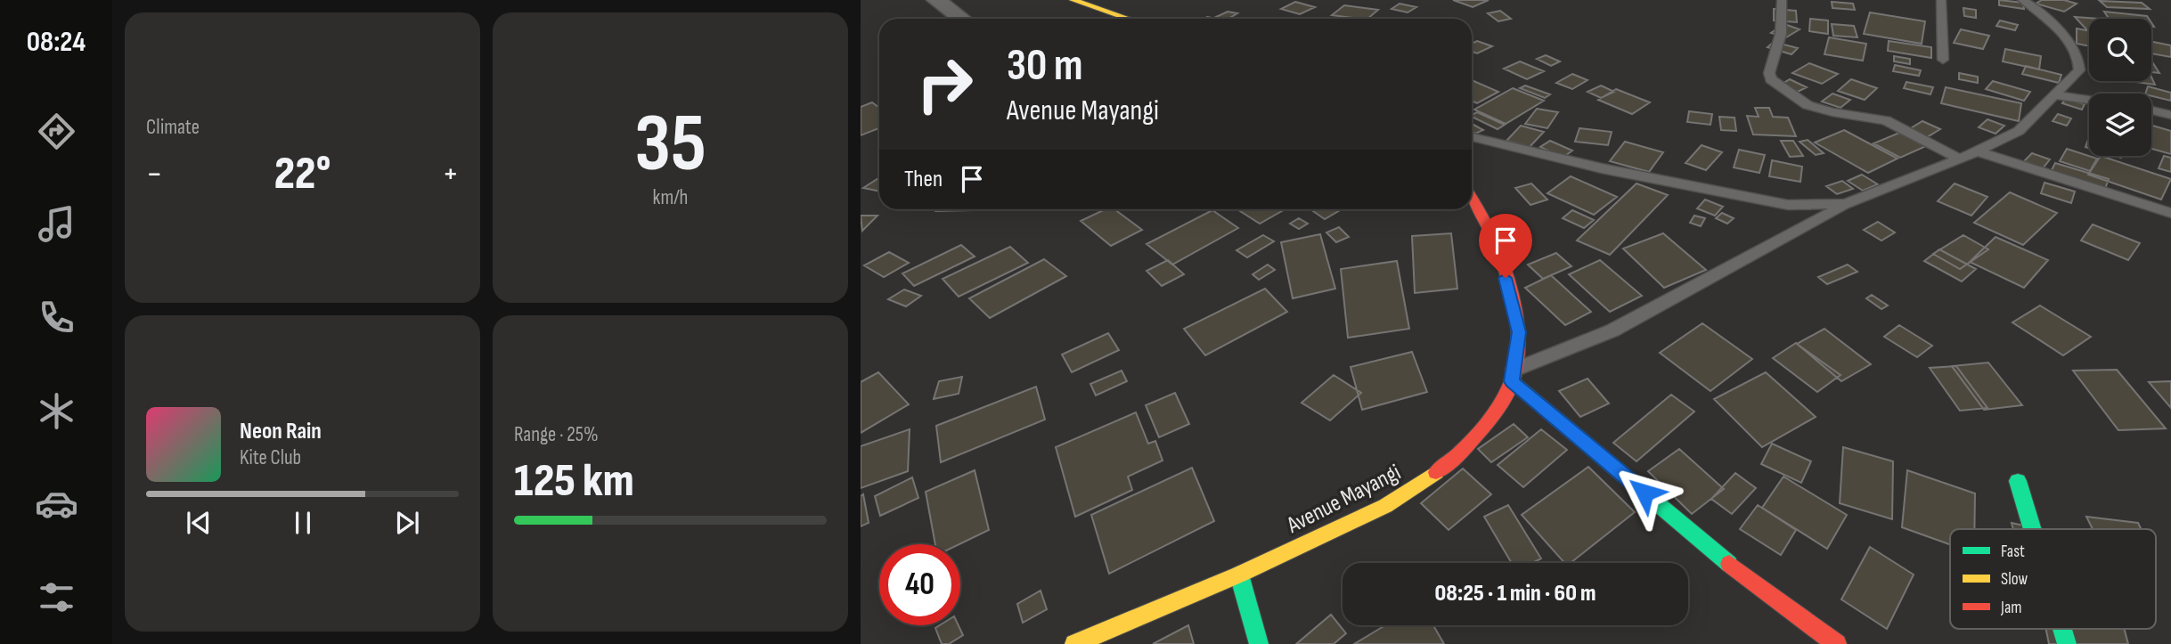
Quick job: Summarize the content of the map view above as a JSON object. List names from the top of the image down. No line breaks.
{"streets":{"street":["Avenue Mayangi"]},"legend":["Fast","Slow","Jam"],"page":{"tabs":"08:24","tile":["Climate",["35","km/h"],["Range · 25%","125 km"]],"turn":["30 m","Avenue Mayangi"],"heat":["−","22°","+"],"then":"Then","song":["Neon Rain","Kite Club"],"limit":"40","trip":"08:25 · 1 min · 60 m"}}
